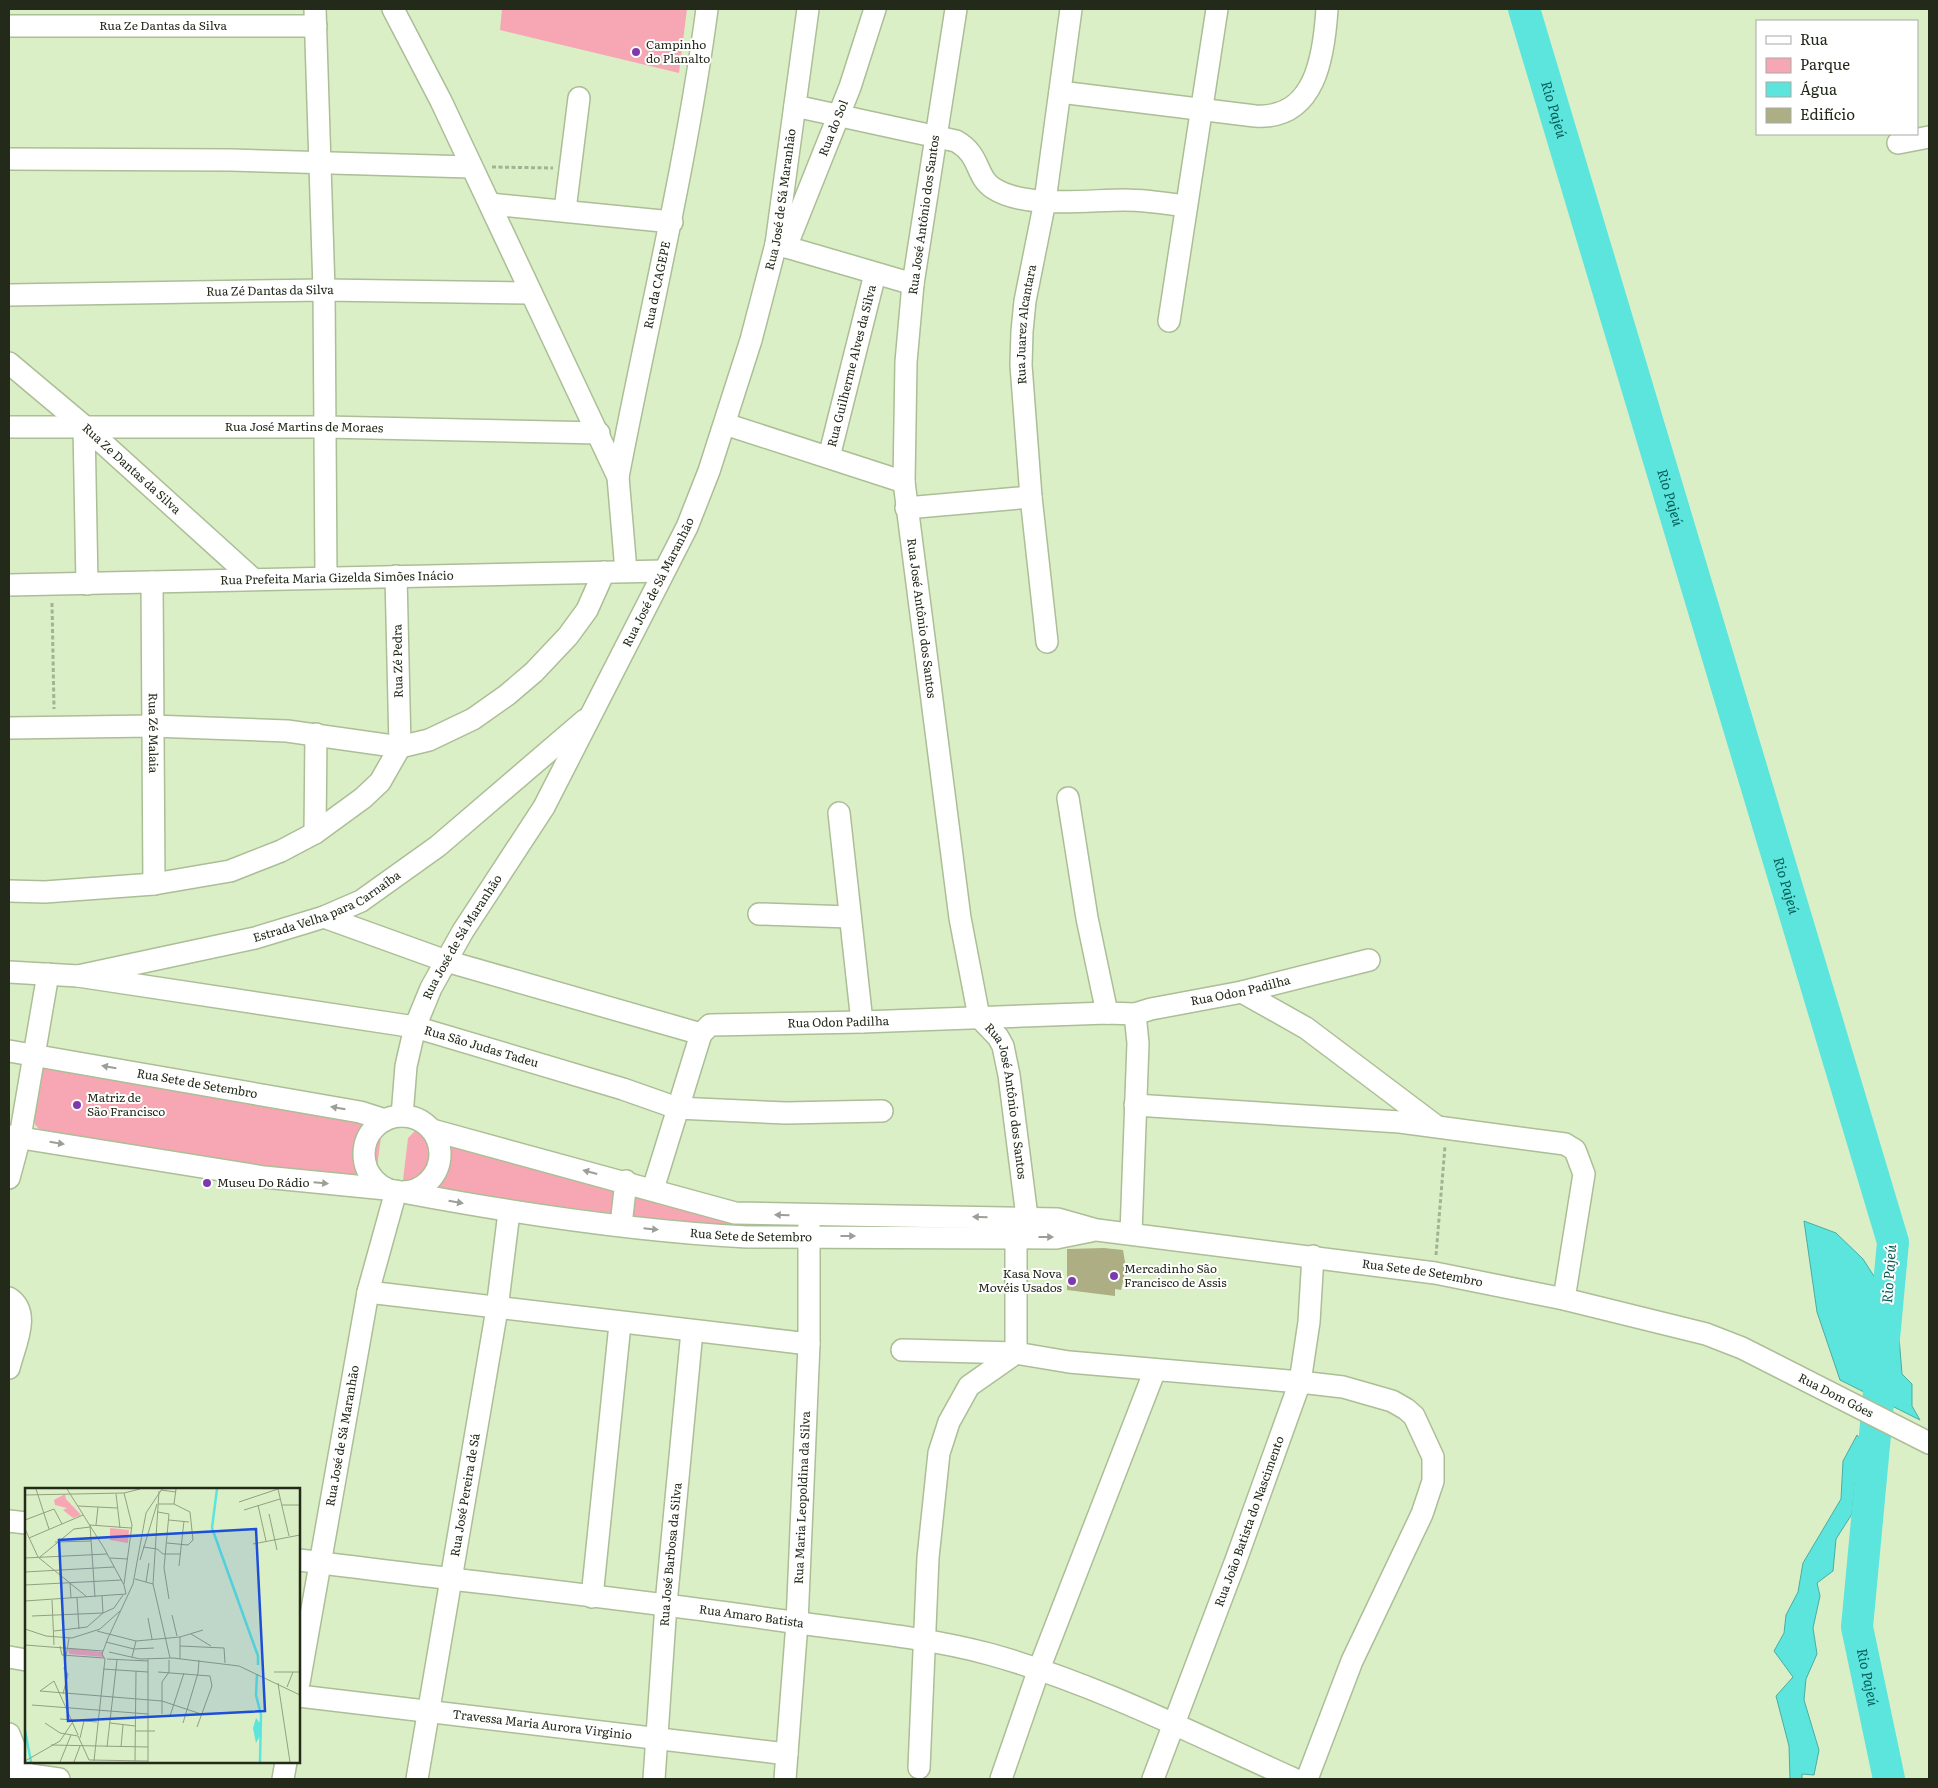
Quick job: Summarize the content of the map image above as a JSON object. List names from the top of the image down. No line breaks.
{"streets":{"street":["Rua Ze Dantas da Silva","Rua do Sol","Rua José de Sá Maranhão","Rua José Antônio dos Santos","Rua da CAGEPE","Rua Zé Dantas da Silva","Rua Juarez Alcantara","Rua Guilherme Alves da Silva","Rua José Martins de Moraes","Rua Prefeita Maria Gizelda Simões Inácio","Rua Zé Pedra","Rua Zé Malaia","Estrada Velha para Carnaíba","Rua Odon Padilha","Rua São Judas Tadeu","Rua Sete de Setembro","Rua Dom Góes","Rua José Pereira de Sá","Rua Maria Leopoldina da Silva","Rua João Batista do Nascimento","Rua José Barbosa da Silva","Rua Amaro Batista","Travessa Maria Aurora Virginio"]},"crossings":[["Rua Ze Dantas da Silva","Rua José Martins de Moraes"],["Rua Ze Dantas da Silva","Rua Prefeita Maria Gizelda Simões Inácio"],["Rua do Sol","Rua José de Sá Maranhão"],["Rua José de Sá Maranhão","Rua Prefeita Maria Gizelda Simões Inácio"],["Rua José de Sá Maranhão","Estrada Velha para Carnaíba"],["Rua José de Sá Maranhão","Rua São Judas Tadeu"],["Rua José de Sá Maranhão","Rua Sete de Setembro"],["Rua José de Sá Maranhão","Rua Amaro Batista"],["Rua José Antônio dos Santos","Rua Odon Padilha"],["Rua José Antônio dos Santos","Rua Sete de Setembro"],["Rua Prefeita Maria Gizelda Simões Inácio","Rua Zé Pedra"],["Rua Prefeita Maria Gizelda Simões Inácio","Rua Zé Malaia"],["Estrada Velha para Carnaíba","Rua São Judas Tadeu"],["Rua Sete de Setembro","Rua Dom Góes"],["Rua Sete de Setembro","Rua José Pereira de Sá"],["Rua Sete de Setembro","Rua Maria Leopoldina da Silva"],["Rua Sete de Setembro","Rua João Batista do Nascimento"],["Rua José Pereira de Sá","Rua Amaro Batista"],["Rua José Pereira de Sá","Travessa Maria Aurora Virginio"],["Rua Maria Leopoldina da Silva","Rua Amaro Batista"],["Rua Maria Leopoldina da Silva","Travessa Maria Aurora Virginio"],["Rua João Batista do Nascimento","Rua Amaro Batista"],["Rua José Barbosa da Silva","Rua Amaro Batista"],["Rua José Barbosa da Silva","Travessa Maria Aurora Virginio"]],"water":["Rio Pajeú"],"places":["Campinho do Planalto","Matriz de São Francisco","Museu Do Rádio","Mercadinho São Francisco de Assis","Kasa Nova Movéis Usados"],"legend":["Rua","Parque","Água","Edifício"]}
